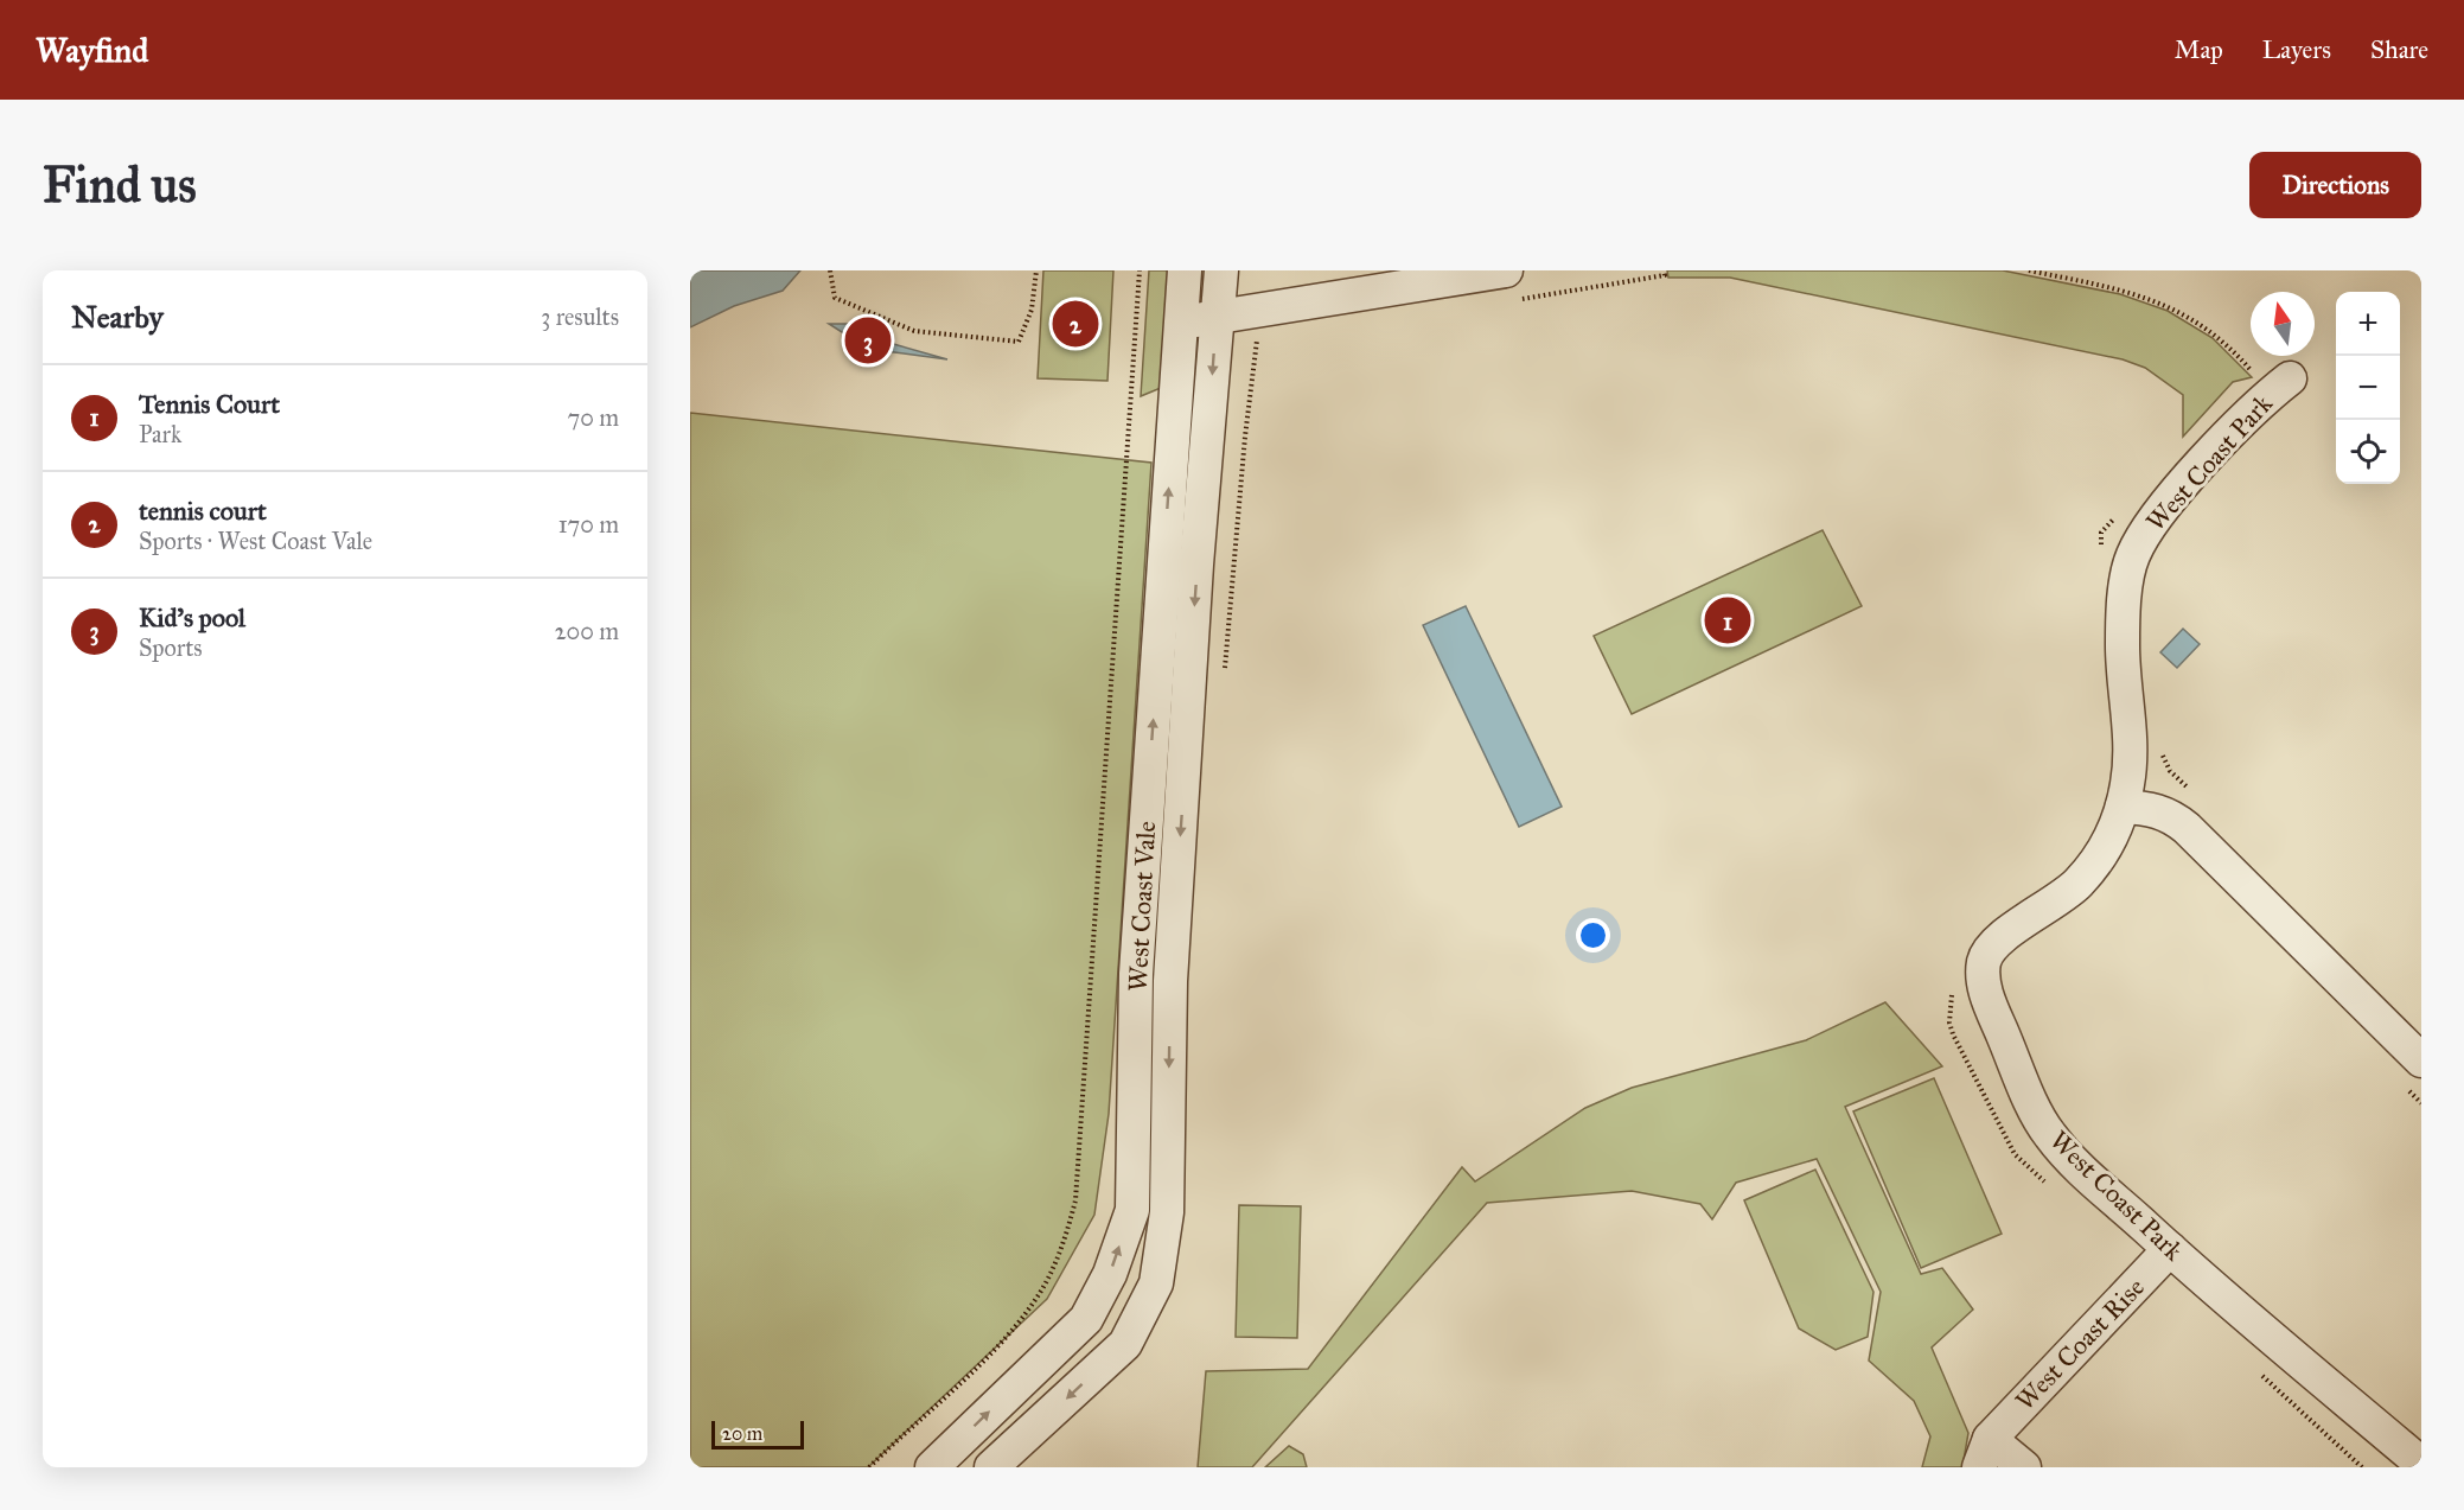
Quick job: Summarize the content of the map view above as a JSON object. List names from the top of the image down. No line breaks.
{"streets":{"street":["West Coast Park","West Coast Vale","West Coast Rise"]},"crossings":[["West Coast Park","West Coast Rise"]],"scale_bar":"20 m","north":"top","page":{"header":"Wayfind","nav":["Map","Layers","Share"],"buttons":"Directions","title":"Find us","heading":["Nearby","3 results"],"map_buttons":["+","−"],"pins":["2","3","1"],"list":[{"mark":"1","name":"Tennis Court","note":"Park","value":"70 m"},{"mark":"2","name":"tennis court","note":"Sports · West Coast Vale","value":"170 m"},{"mark":"3","name":"Kid's pool","note":"Sports","value":"200 m"}],"scale":"20 m"}}
